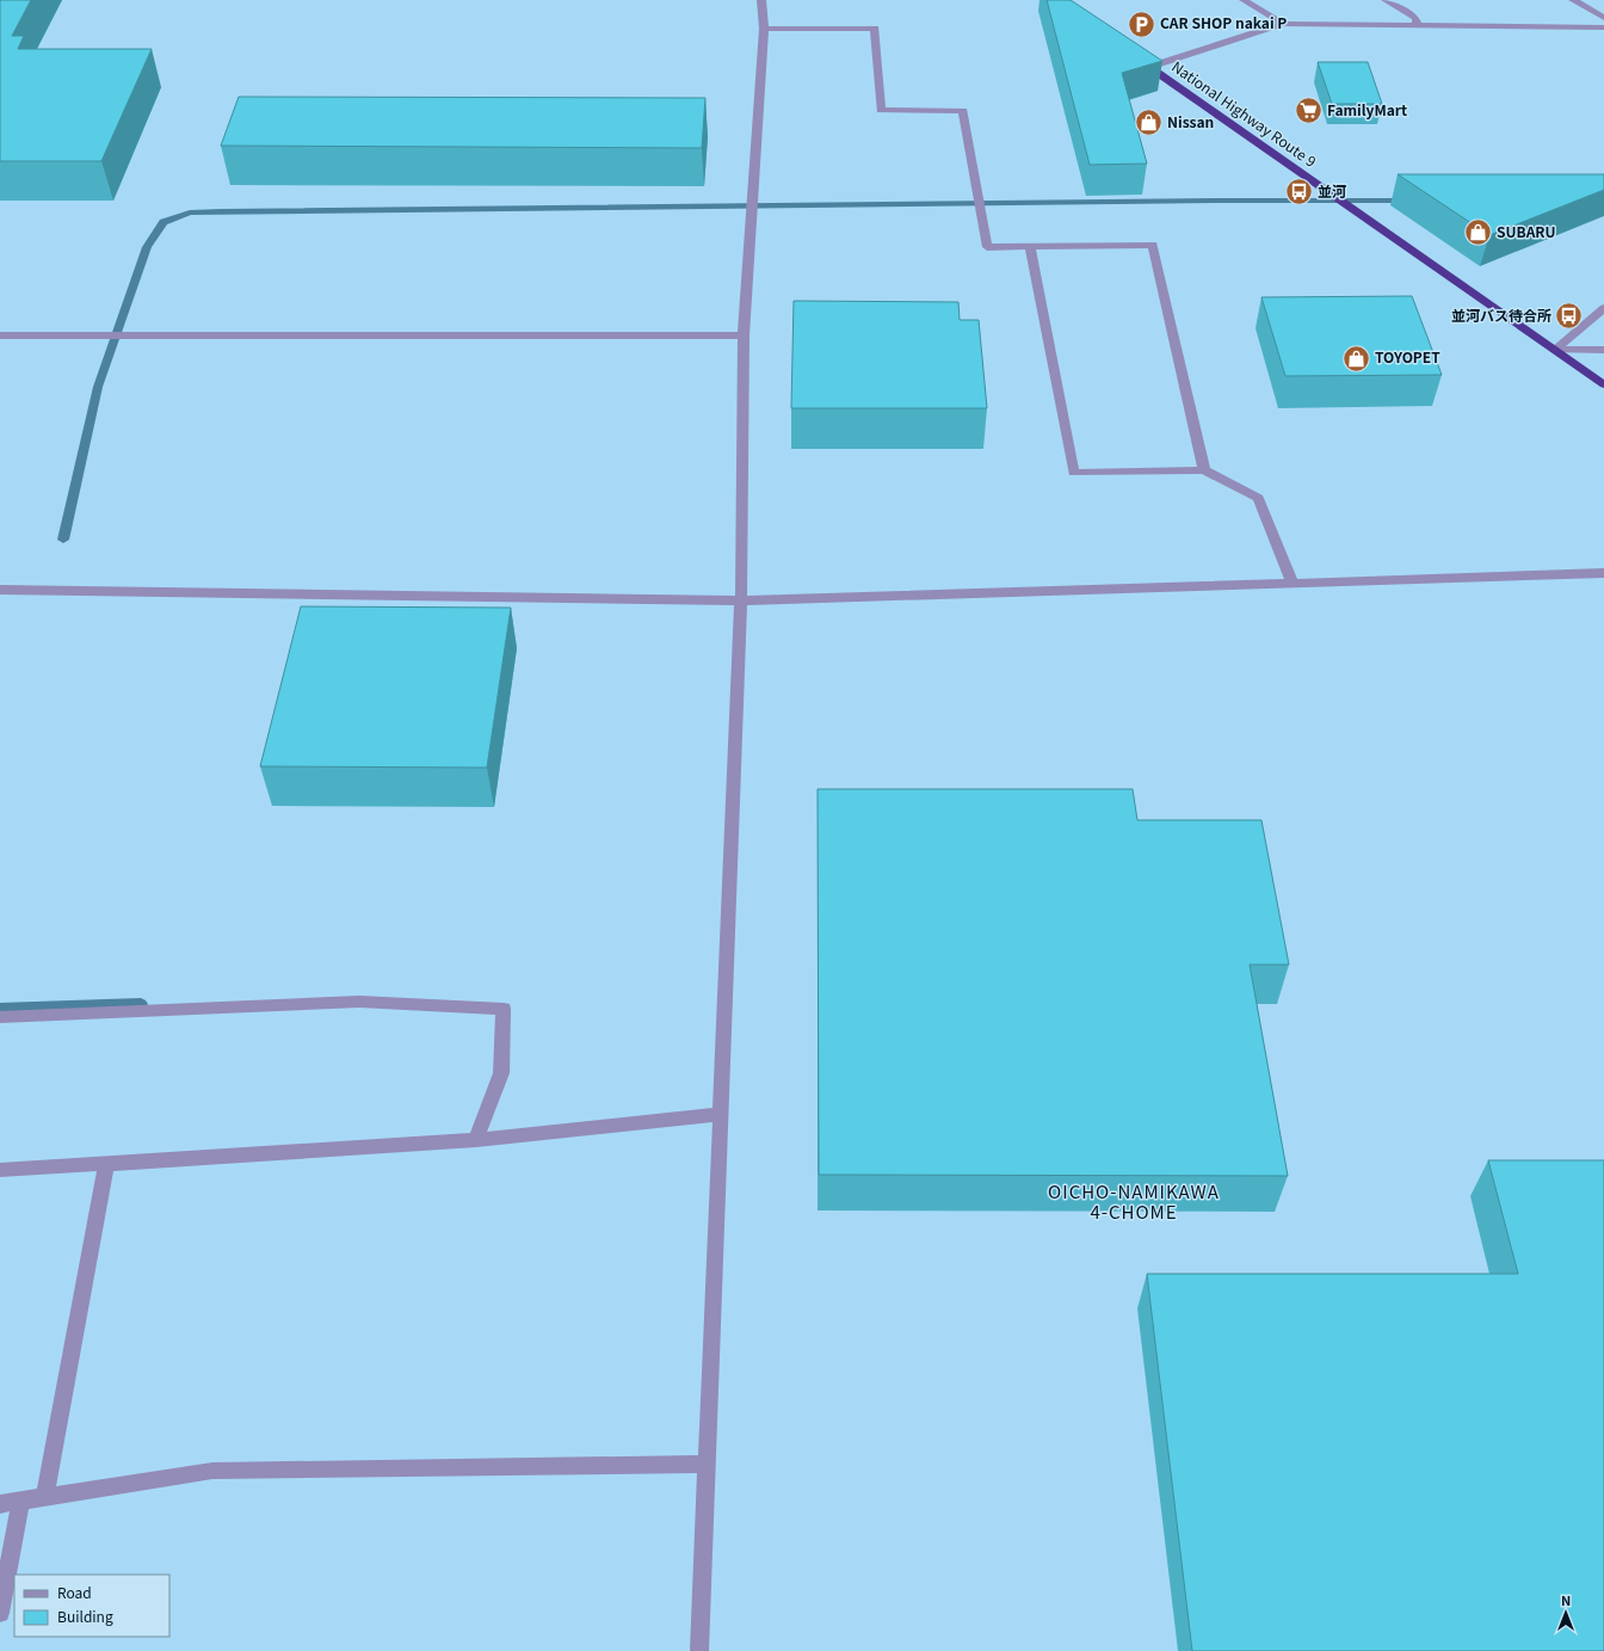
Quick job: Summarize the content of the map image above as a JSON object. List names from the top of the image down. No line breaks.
{"streets":{"highway":["National Highway Route 9"]},"districts":["OICHO-NAMIKAWA 4-CHOME"],"places":{"parking":["CAR SHOP nakai P"],"supermarket":["FamilyMart"],"shop":["Nissan","SUBARU","TOYOPET"],"bus stop":["並河","並河バス待合所"]},"legend":["Road","Building"],"north":"top"}
